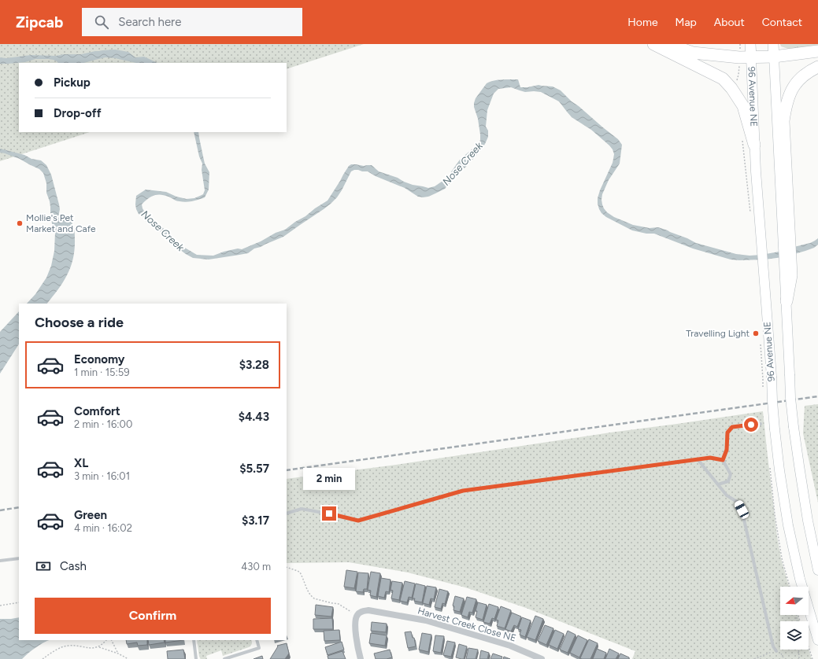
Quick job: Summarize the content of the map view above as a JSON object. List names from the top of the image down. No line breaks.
{"streets":{"main road":["96 Avenue NE"],"street":["Harvest Creek Close NE"]},"water":["Nose Creek"],"places":["Mollie's Pet Market and Cafe","Travelling Light"],"north":"left","page":{"header":"Zipcab","search":"Search here","nav":["Home","Map","About","Contact"],"banner":["Pickup","Drop-off"],"heading":"Choose a ride","list":[{"name":"Economy","note":"1 min · 15:59","value":"$3.28"},{"name":"Comfort","note":"2 min · 16:00","value":"$4.43"},{"name":"XL","note":"3 min · 16:01","value":"$5.57"},{"name":"Green","note":"4 min · 16:02","value":"$3.17"}],"bubble":"2 min","pay":["Cash","430 m"],"buttons":"Confirm"}}
